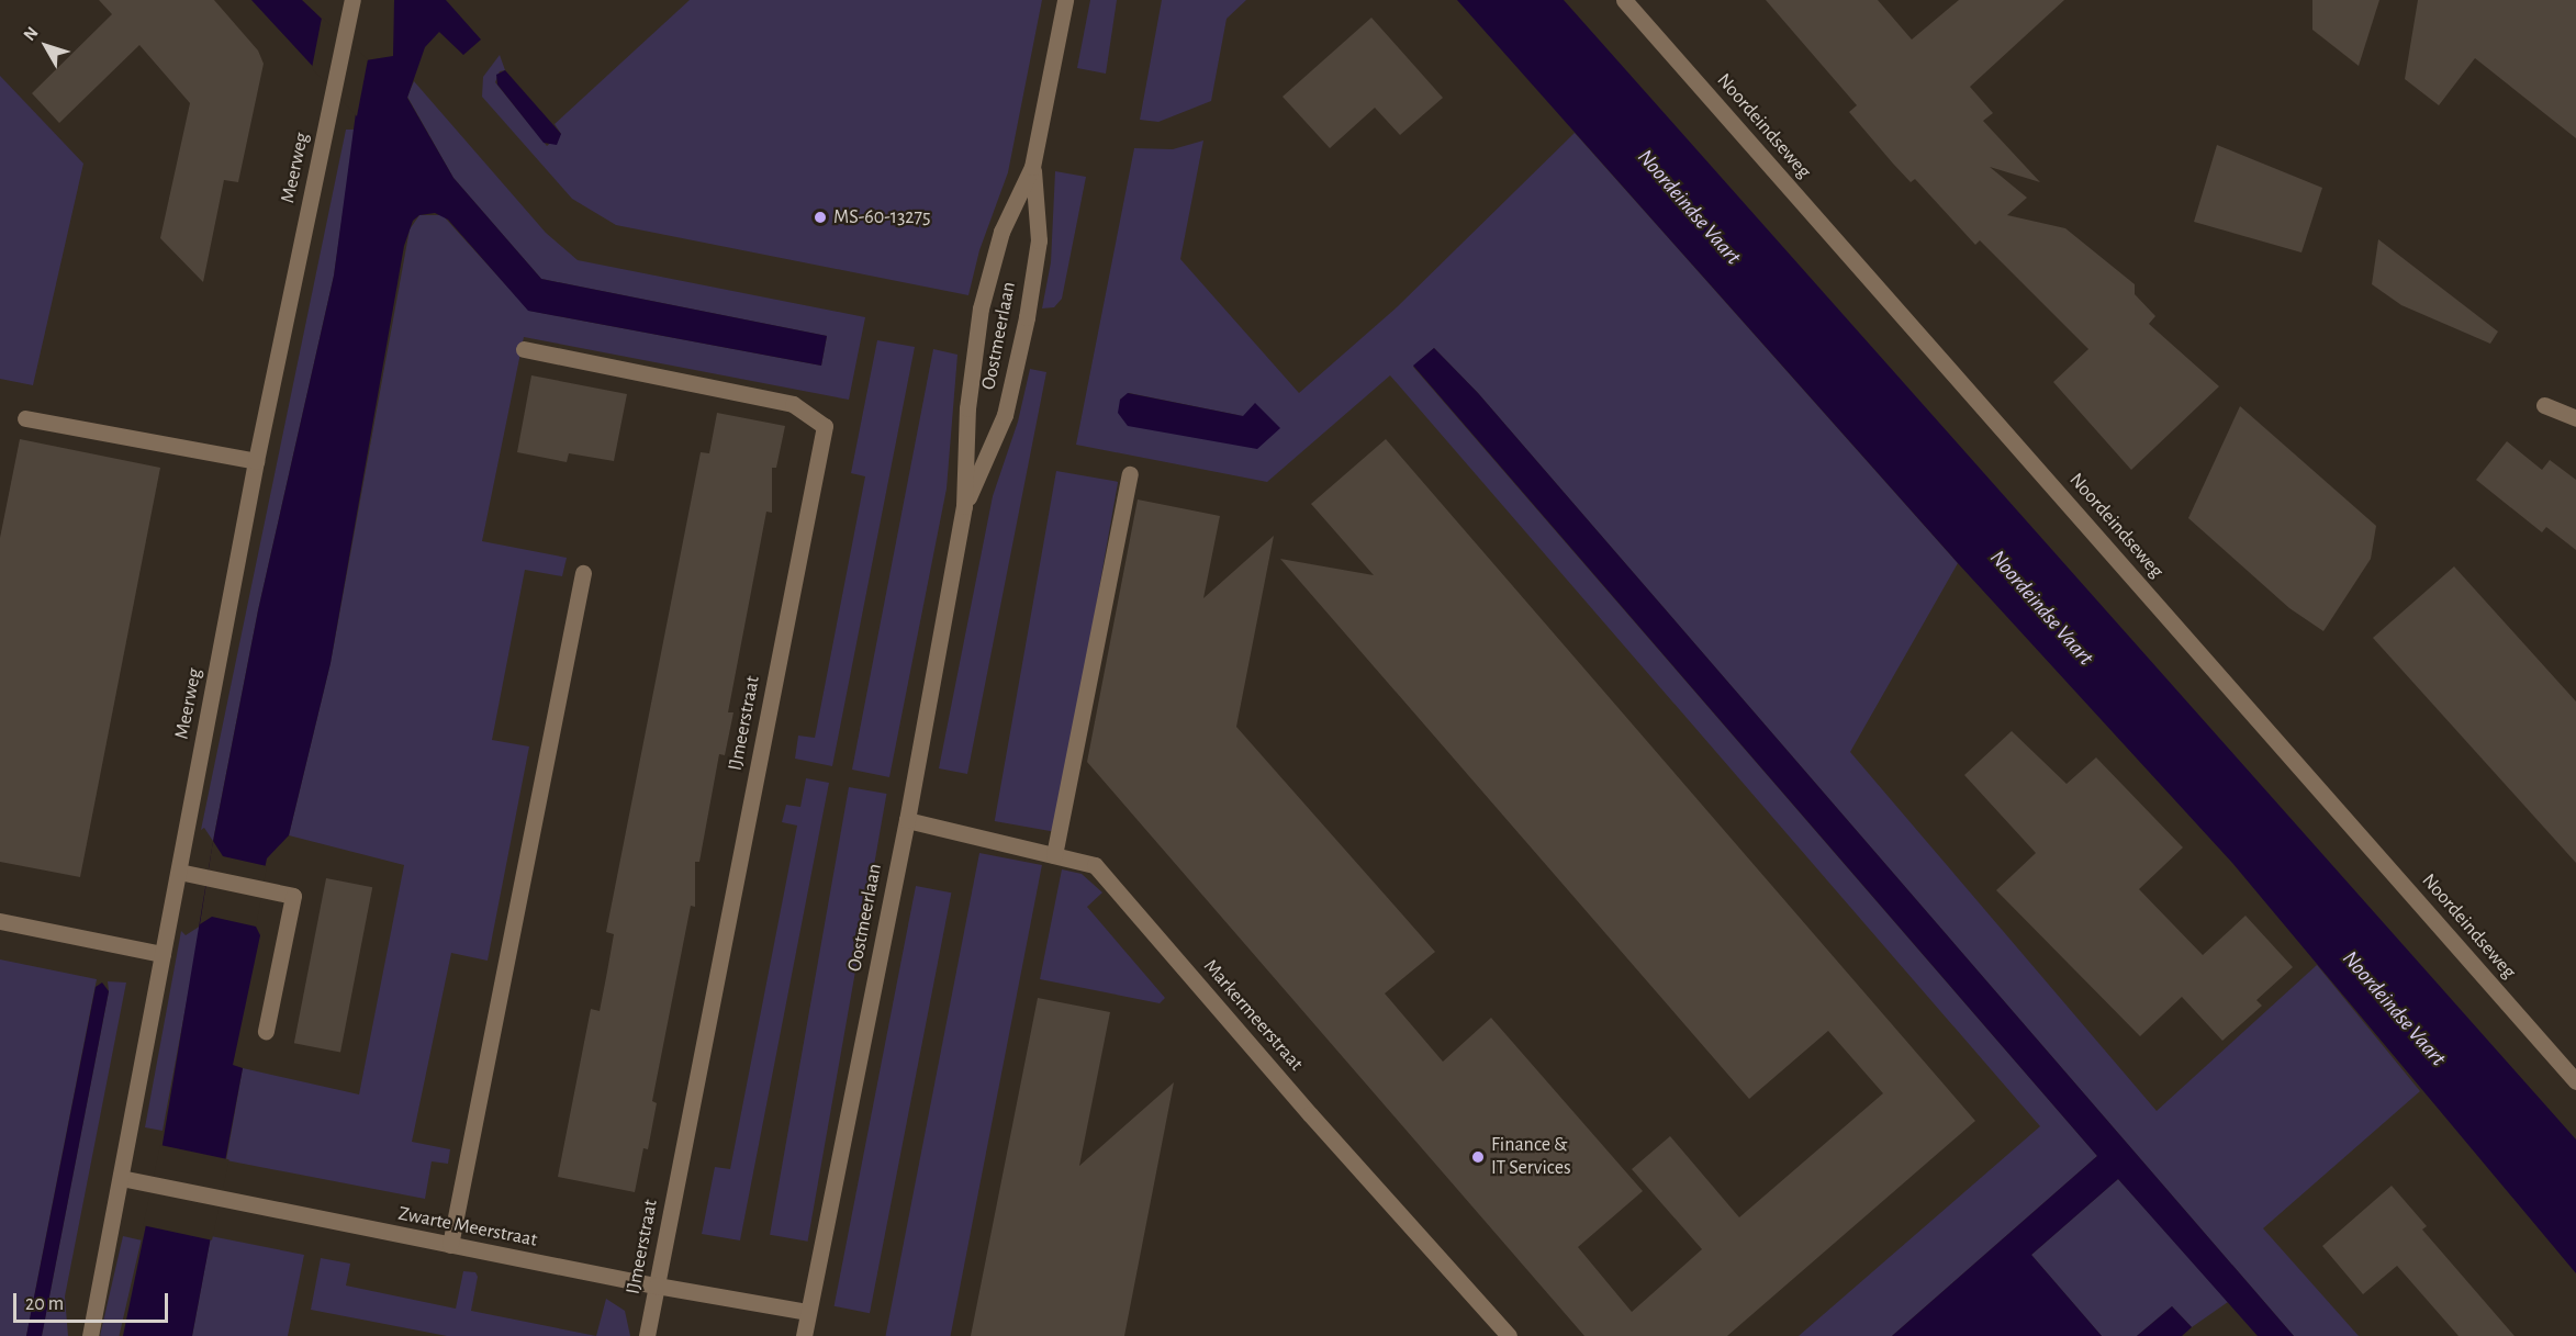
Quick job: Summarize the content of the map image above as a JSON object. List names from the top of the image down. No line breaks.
{"streets":{"street":["Noordeindseweg","Meerweg","Oostmeerlaan","IJmeerstraat","Markermeerstraat","Zwarte Meerstraat"]},"crossings":[["Meerweg","Zwarte Meerstraat"],["Oostmeerlaan","Markermeerstraat"],["Oostmeerlaan","Zwarte Meerstraat"],["IJmeerstraat","Zwarte Meerstraat"]],"water":["Noordeindse Vaart"],"places":["MS-60-13275","Finance & IT Services"],"scale_bar":"20 m","north":"top left"}
